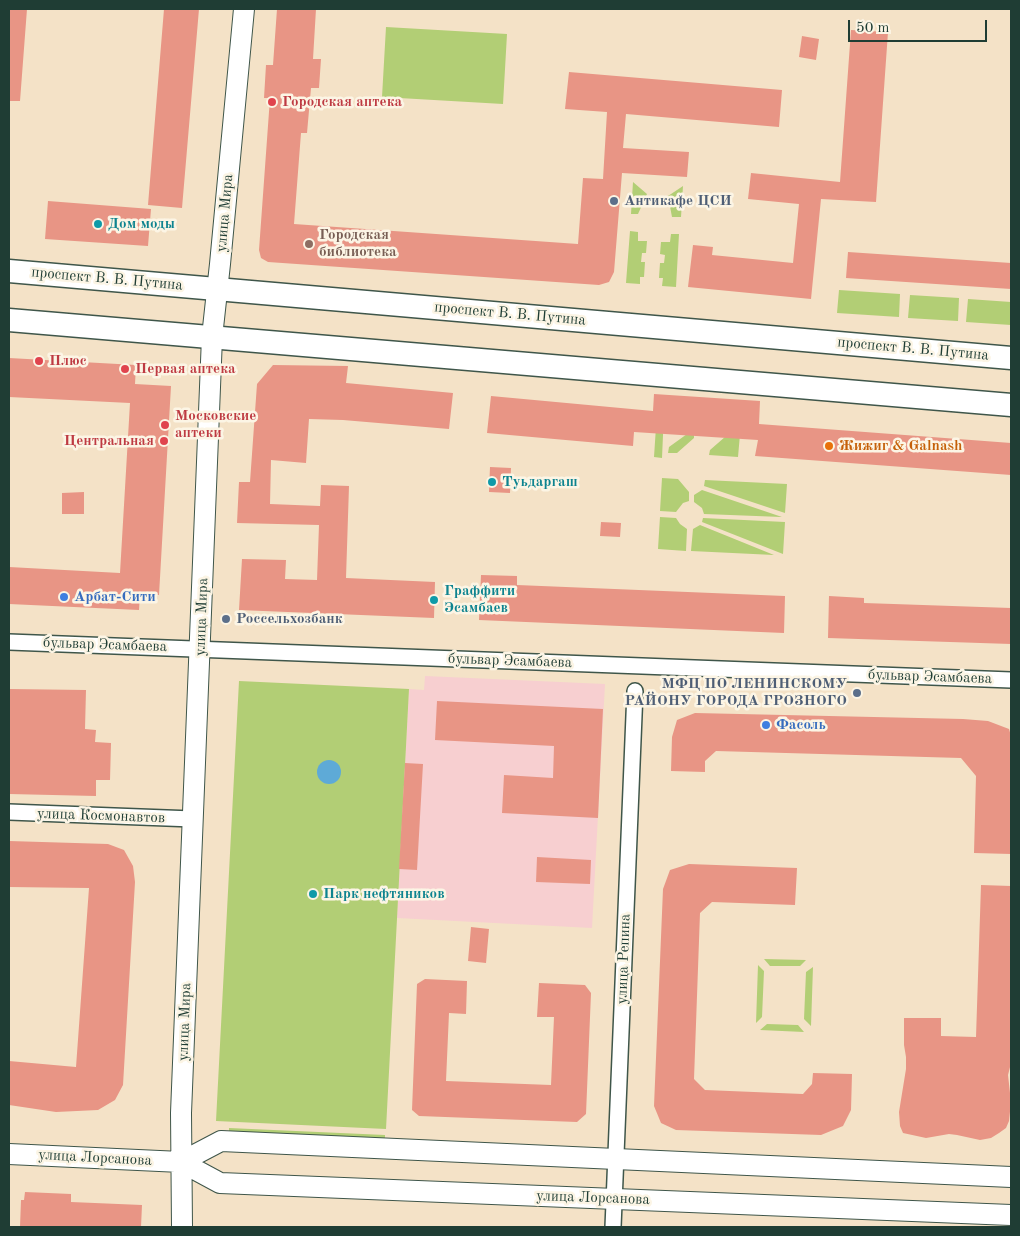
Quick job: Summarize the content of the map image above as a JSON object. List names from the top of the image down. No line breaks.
{"streets":{"main road":["улица Мира","проспект В. В. Путина","улица Лорсанова"],"street":["бульвар Эсамбаева","улица Космонавтов","улица Репина"]},"crossings":[["улица Мира","проспект В. В. Путина"],["улица Мира","бульвар Эсамбаева"],["улица Мира","улица Космонавтов"],["улица Мира","улица Лорсанова"],["улица Репина","улица Лорсанова"]],"places":["Городская аптека","Антикафе ЦСИ","Дом моды","Городская библиотека","Плюс","Первая аптека","Московские аптеки","Центральная","Жижиг & Galnash","Туьдаргаш","Арбат-Сити","Граффити Эсамбаев","Россельхозбанк","МФЦ ПО ЛЕНИНСКОМУ РАЙОНУ ГОРОДА ГРОЗНОГО","Фасоль","Парк нефтяников"],"scale_bar":"50 m"}
